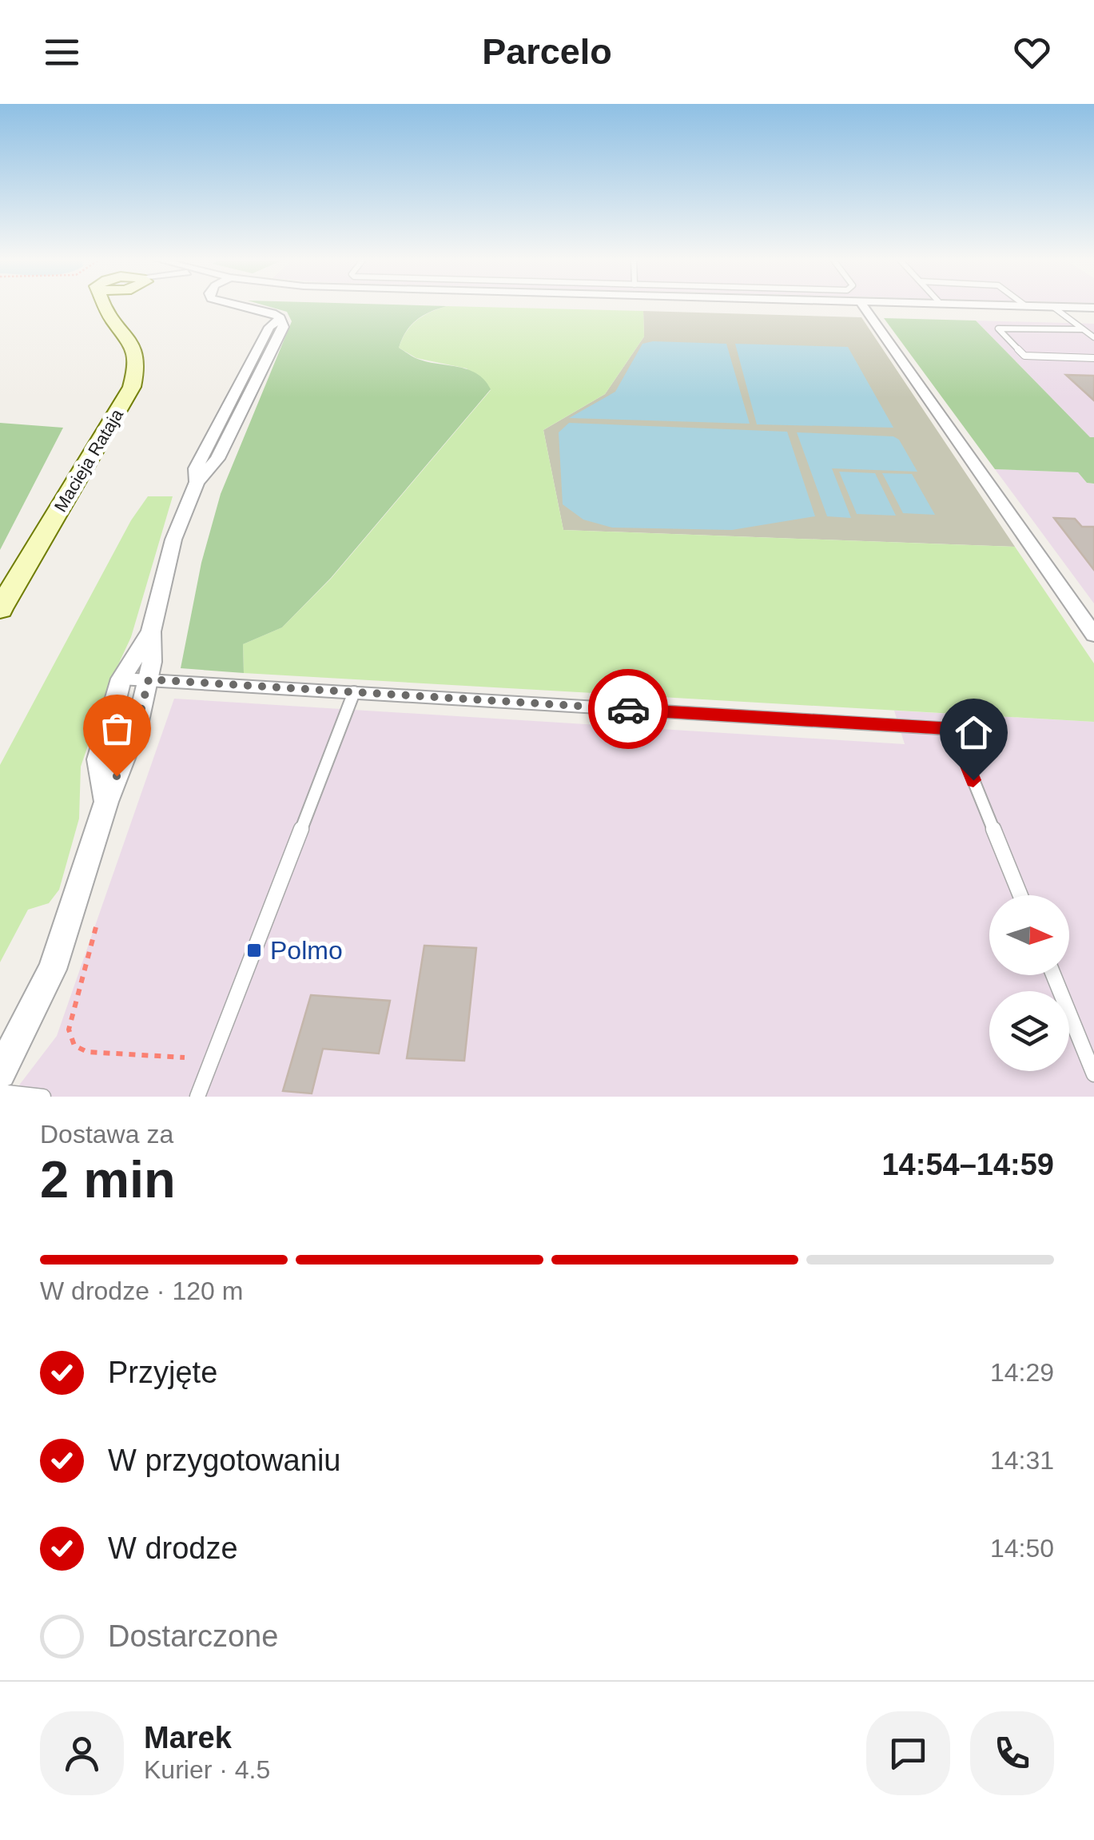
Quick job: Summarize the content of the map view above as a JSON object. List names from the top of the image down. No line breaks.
{"streets":{"main road":["Macieja Rataja"]},"places":{"transit":["Polmo"]},"north":"right","page":{"header":"Parcelo","heading":["2 min","Dostawa za","14:54–14:59"],"panel":["Marek","Kurier · 4.5"],"bar":"W drodze · 120 m","list":[["Przyjęte","14:29"],["W przygotowaniu","14:31"],["W drodze","14:50"],"Dostarczone"]}}
